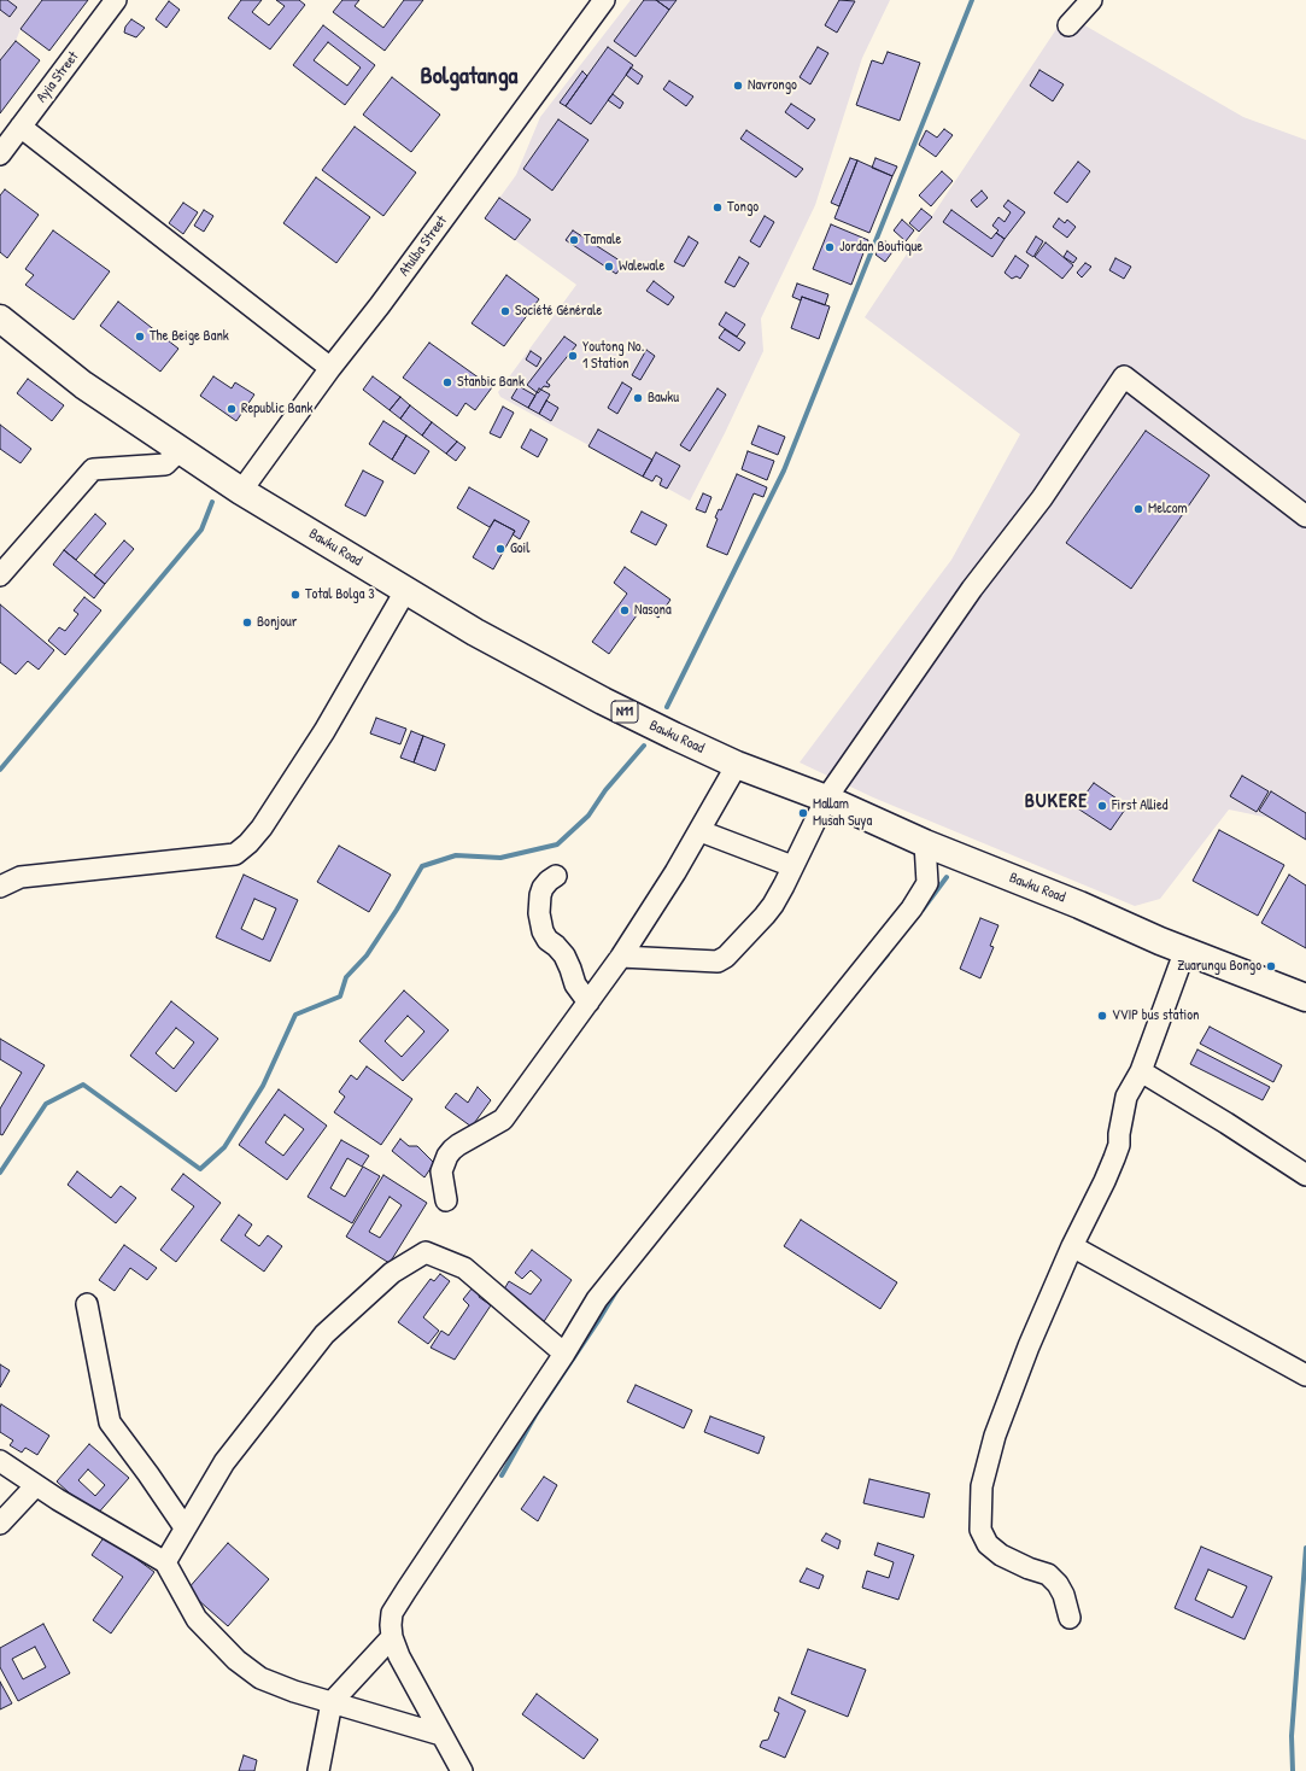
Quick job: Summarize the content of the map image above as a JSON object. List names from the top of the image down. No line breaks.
{"streets":{"highway":["Bawku Road","N11"],"street":["Ayia Street","Atulba Street"]},"crossings":[["Atulba Street","Bawku Road"]],"districts":["Bolgatanga","BUKERE"],"places":["Navrongo","Tongo","Tamale","Jordan Boutique","Walewale","Société Générale","The Beige Bank","Youtong No. 1 Station","Stanbic Bank","Bawku","Republic Bank","Melcom","Goil","Total Bolga 3","Nasona","Bonjour","First Allied","Mallam Musah Suya","Zuarungu Bongo","VVIP bus station"]}
